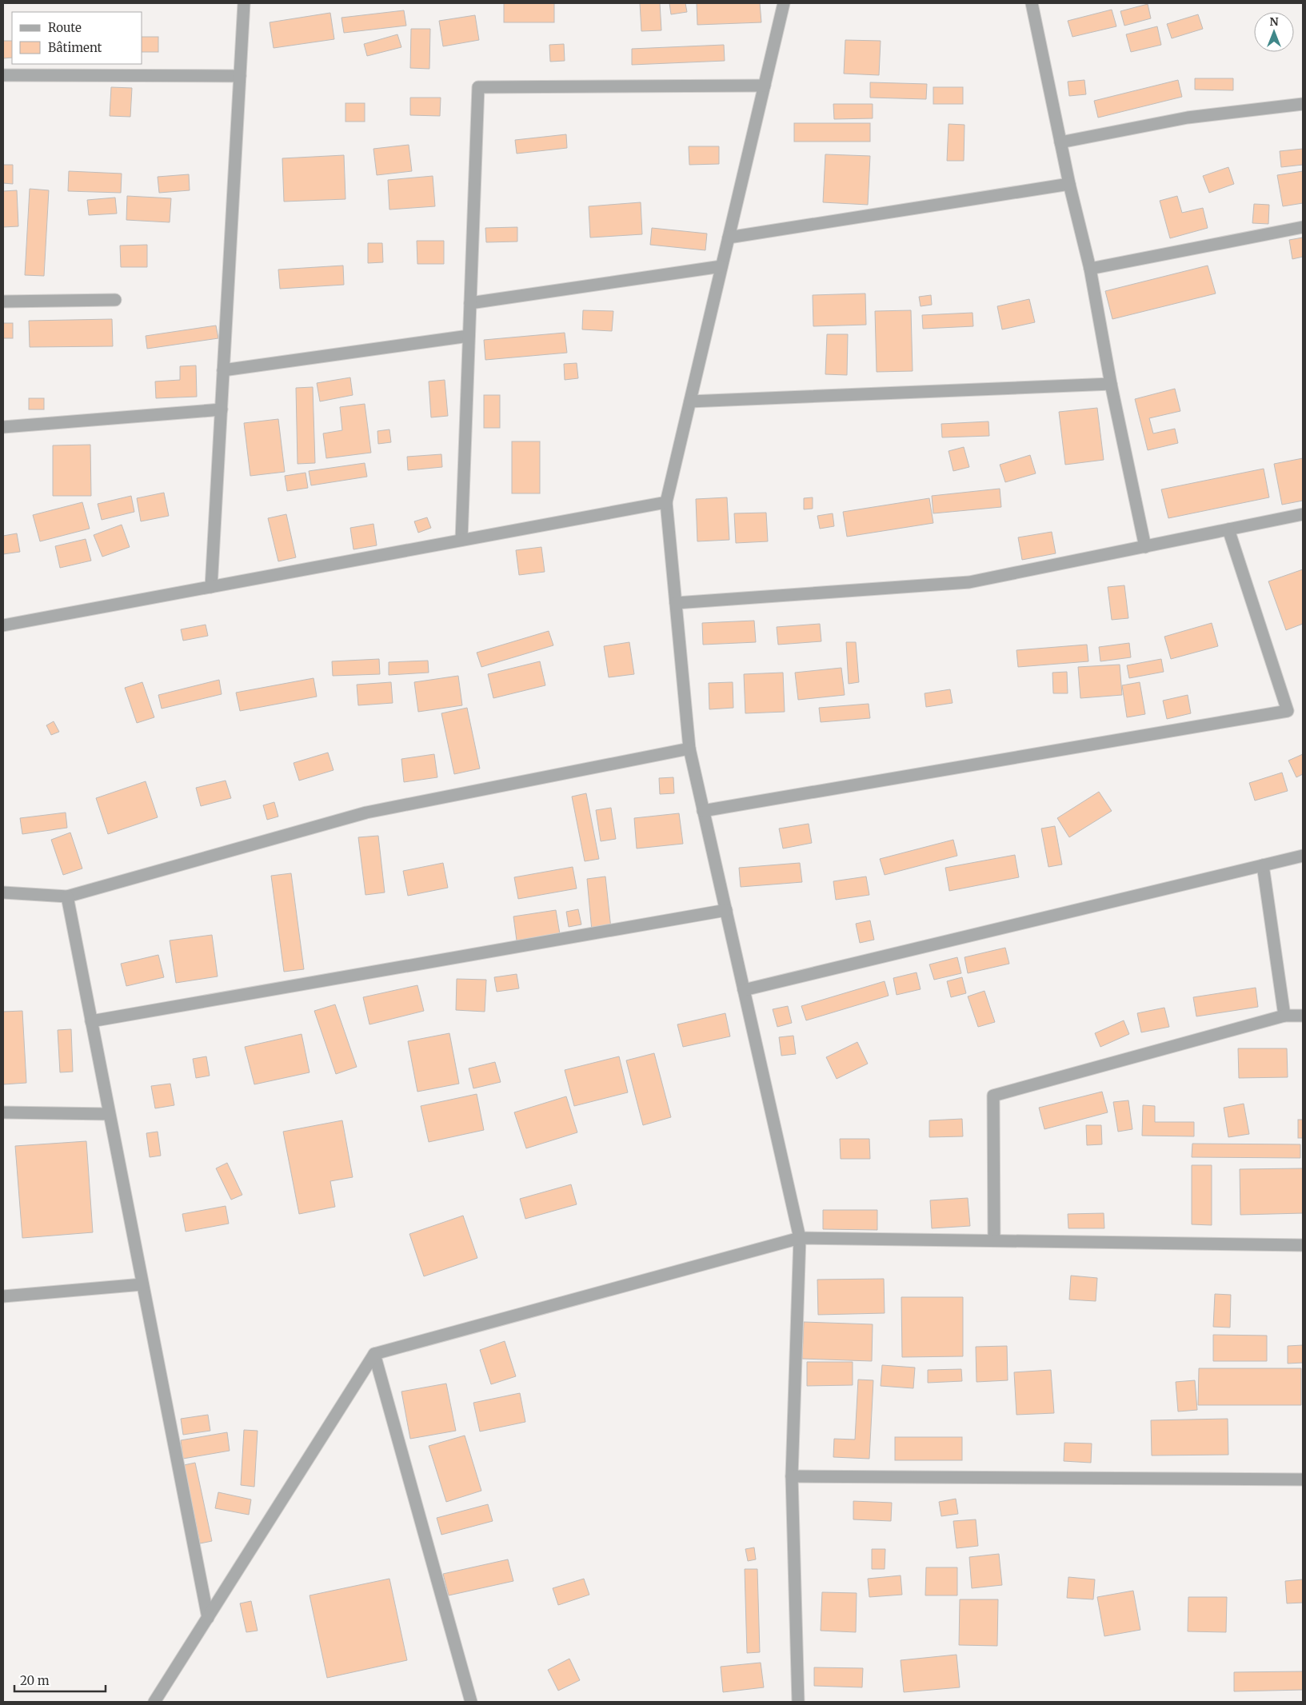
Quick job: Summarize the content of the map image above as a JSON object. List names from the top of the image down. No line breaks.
{"legend":["Route","Bâtiment"],"scale_bar":"20 m","north":"top"}
